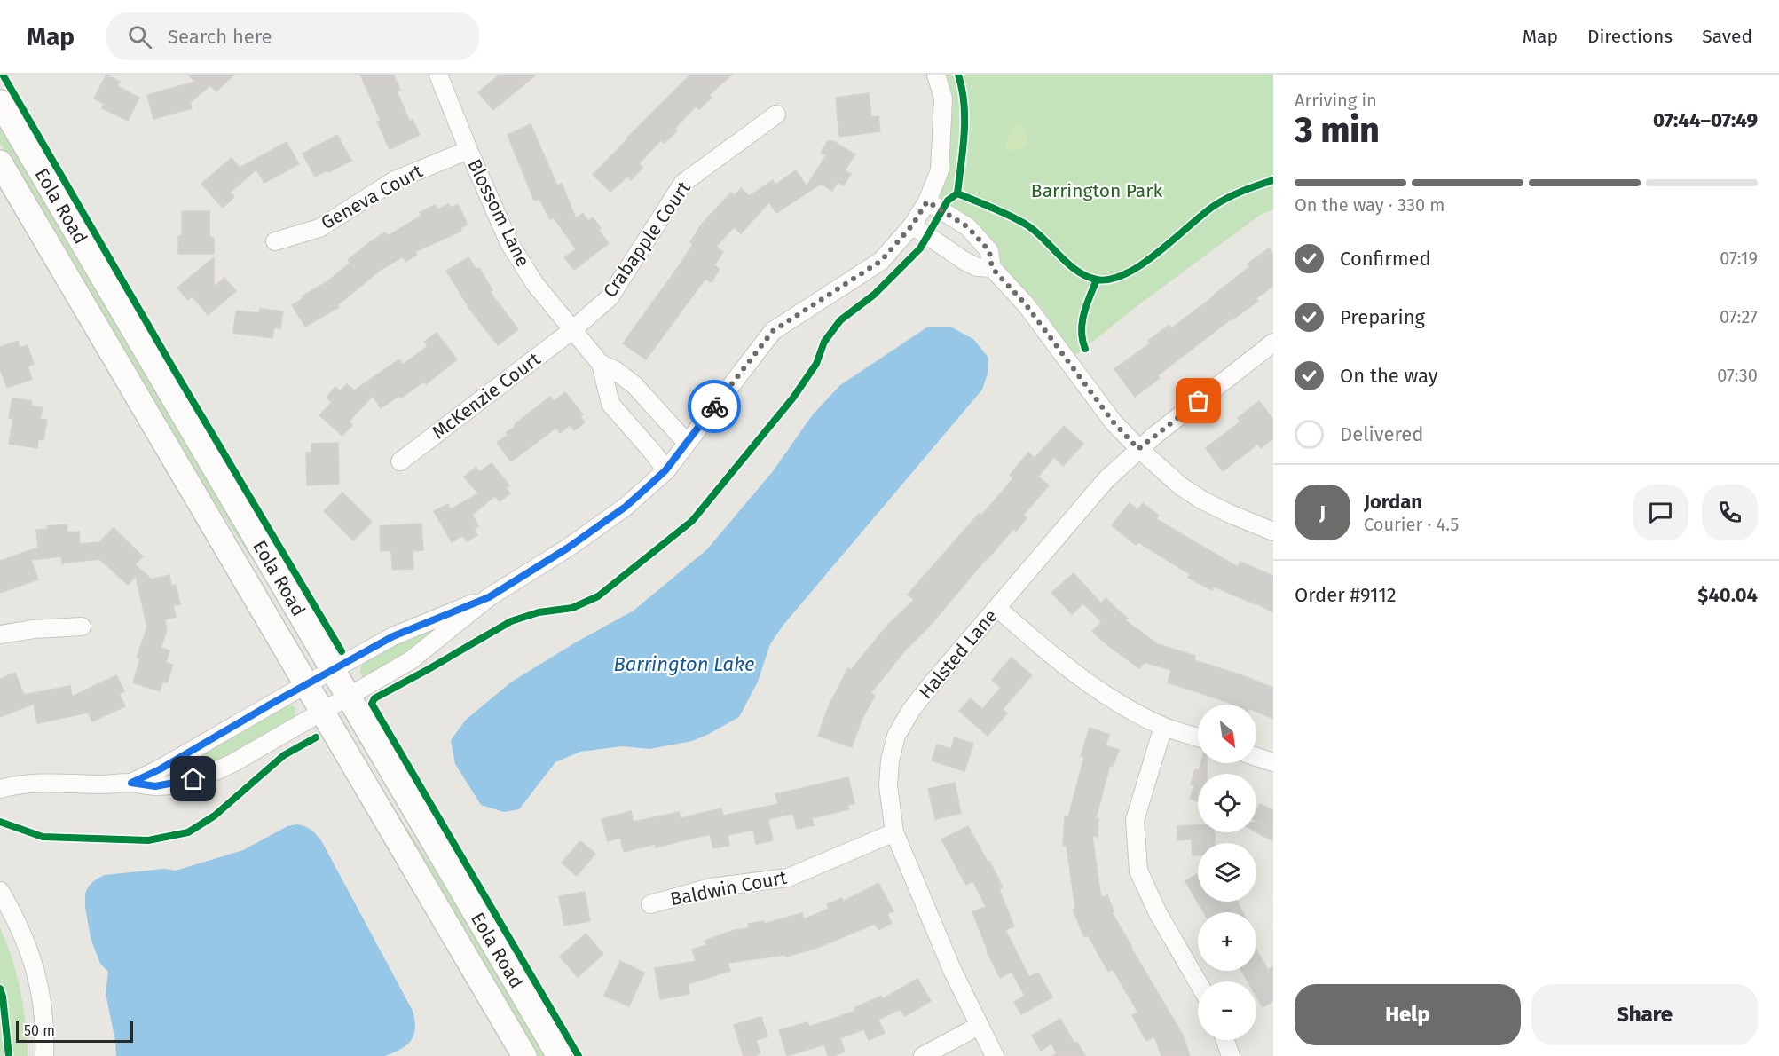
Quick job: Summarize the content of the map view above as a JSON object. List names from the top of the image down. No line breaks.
{"streets":{"street":["Geneva Court","Eola Road","Blossom Lane","Crabapple Court","McKenzie Court","Halsted Lane","Baldwin Court"]},"crossings":[["Geneva Court","Blossom Lane"],["Blossom Lane","Crabapple Court"],["Blossom Lane","McKenzie Court"],["Crabapple Court","McKenzie Court"],["Halsted Lane","Baldwin Court"]],"water":["Barrington Lake"],"parks":["Barrington Park"],"scale_bar":"50 m","north":"bottom right","page":{"header":"Map","search":"Search here","nav":["Map","Directions","Saved"],"heading":["3 min","Arriving in","07:44–07:49"],"panel":["Jordan","Courier · 4.5","Order #9112","$40.04"],"bar":"On the way · 330 m","list":[["Confirmed","07:19"],["Preparing","07:27"],["On the way","07:30"],"Delivered"],"round":"J","map_buttons":["+","−"],"buttons":["Help","Share"],"scale":"50 m"}}
